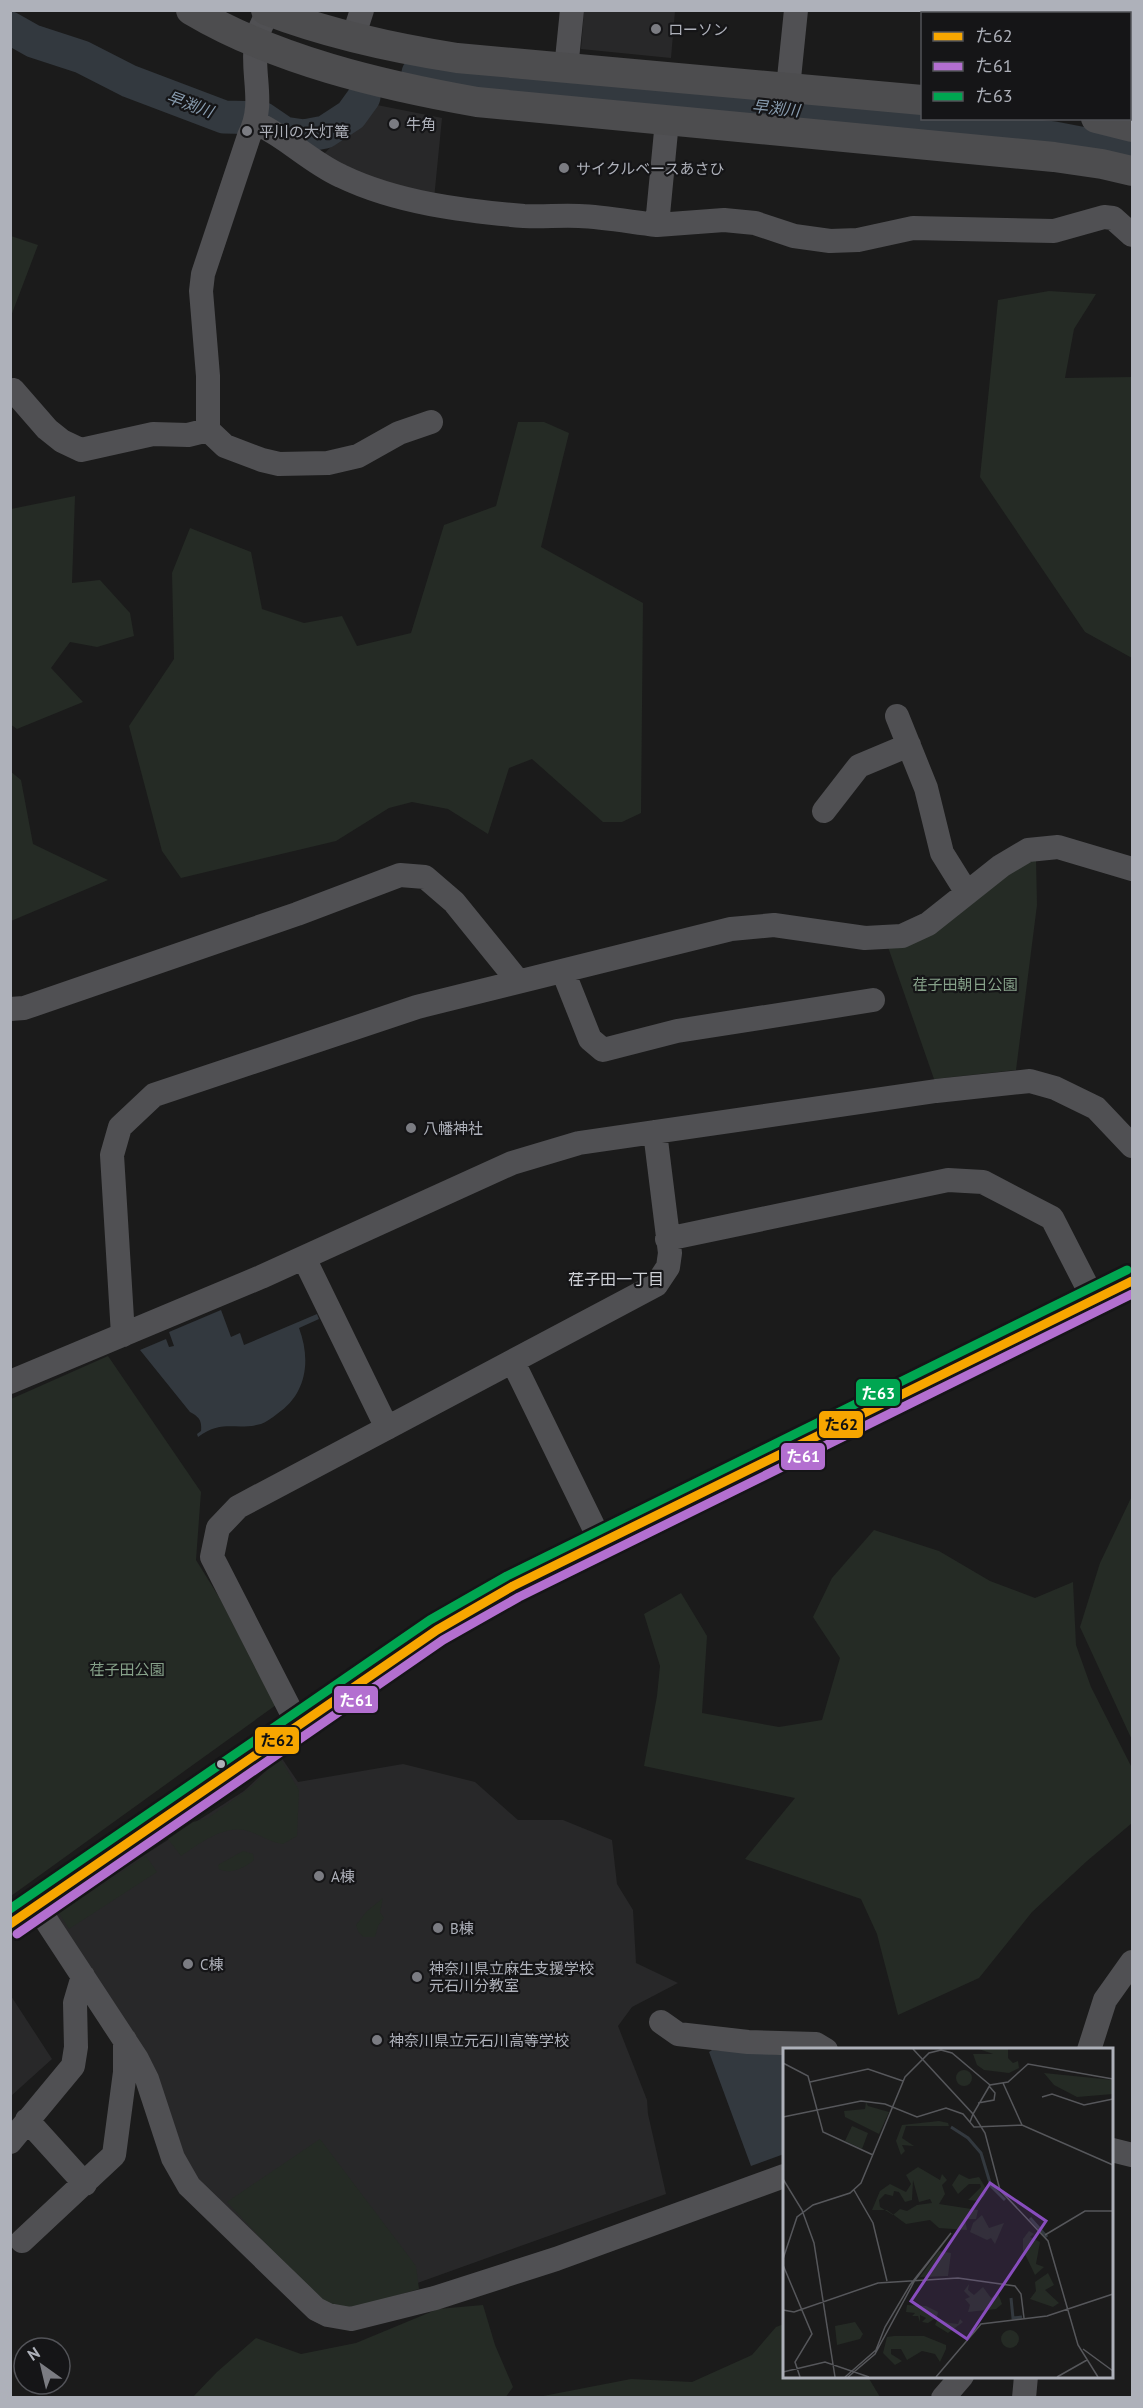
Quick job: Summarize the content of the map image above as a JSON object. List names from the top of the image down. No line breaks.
{"districts":["荏子田一丁目"],"water":["早渕川"],"parks":["荏子田朝日公園","荏子田公園"],"places":["ローソン","牛角","平川の大灯篭","サイクルベースあさひ","八幡神社","A棟","B棟","C棟","神奈川県立麻生支援学校 元石川分教室","神奈川県立元石川高等学校"],"lines":["transit line た63","transit line た62","transit line た61"],"legend":["た62","た61","た63"],"north":"top left"}
